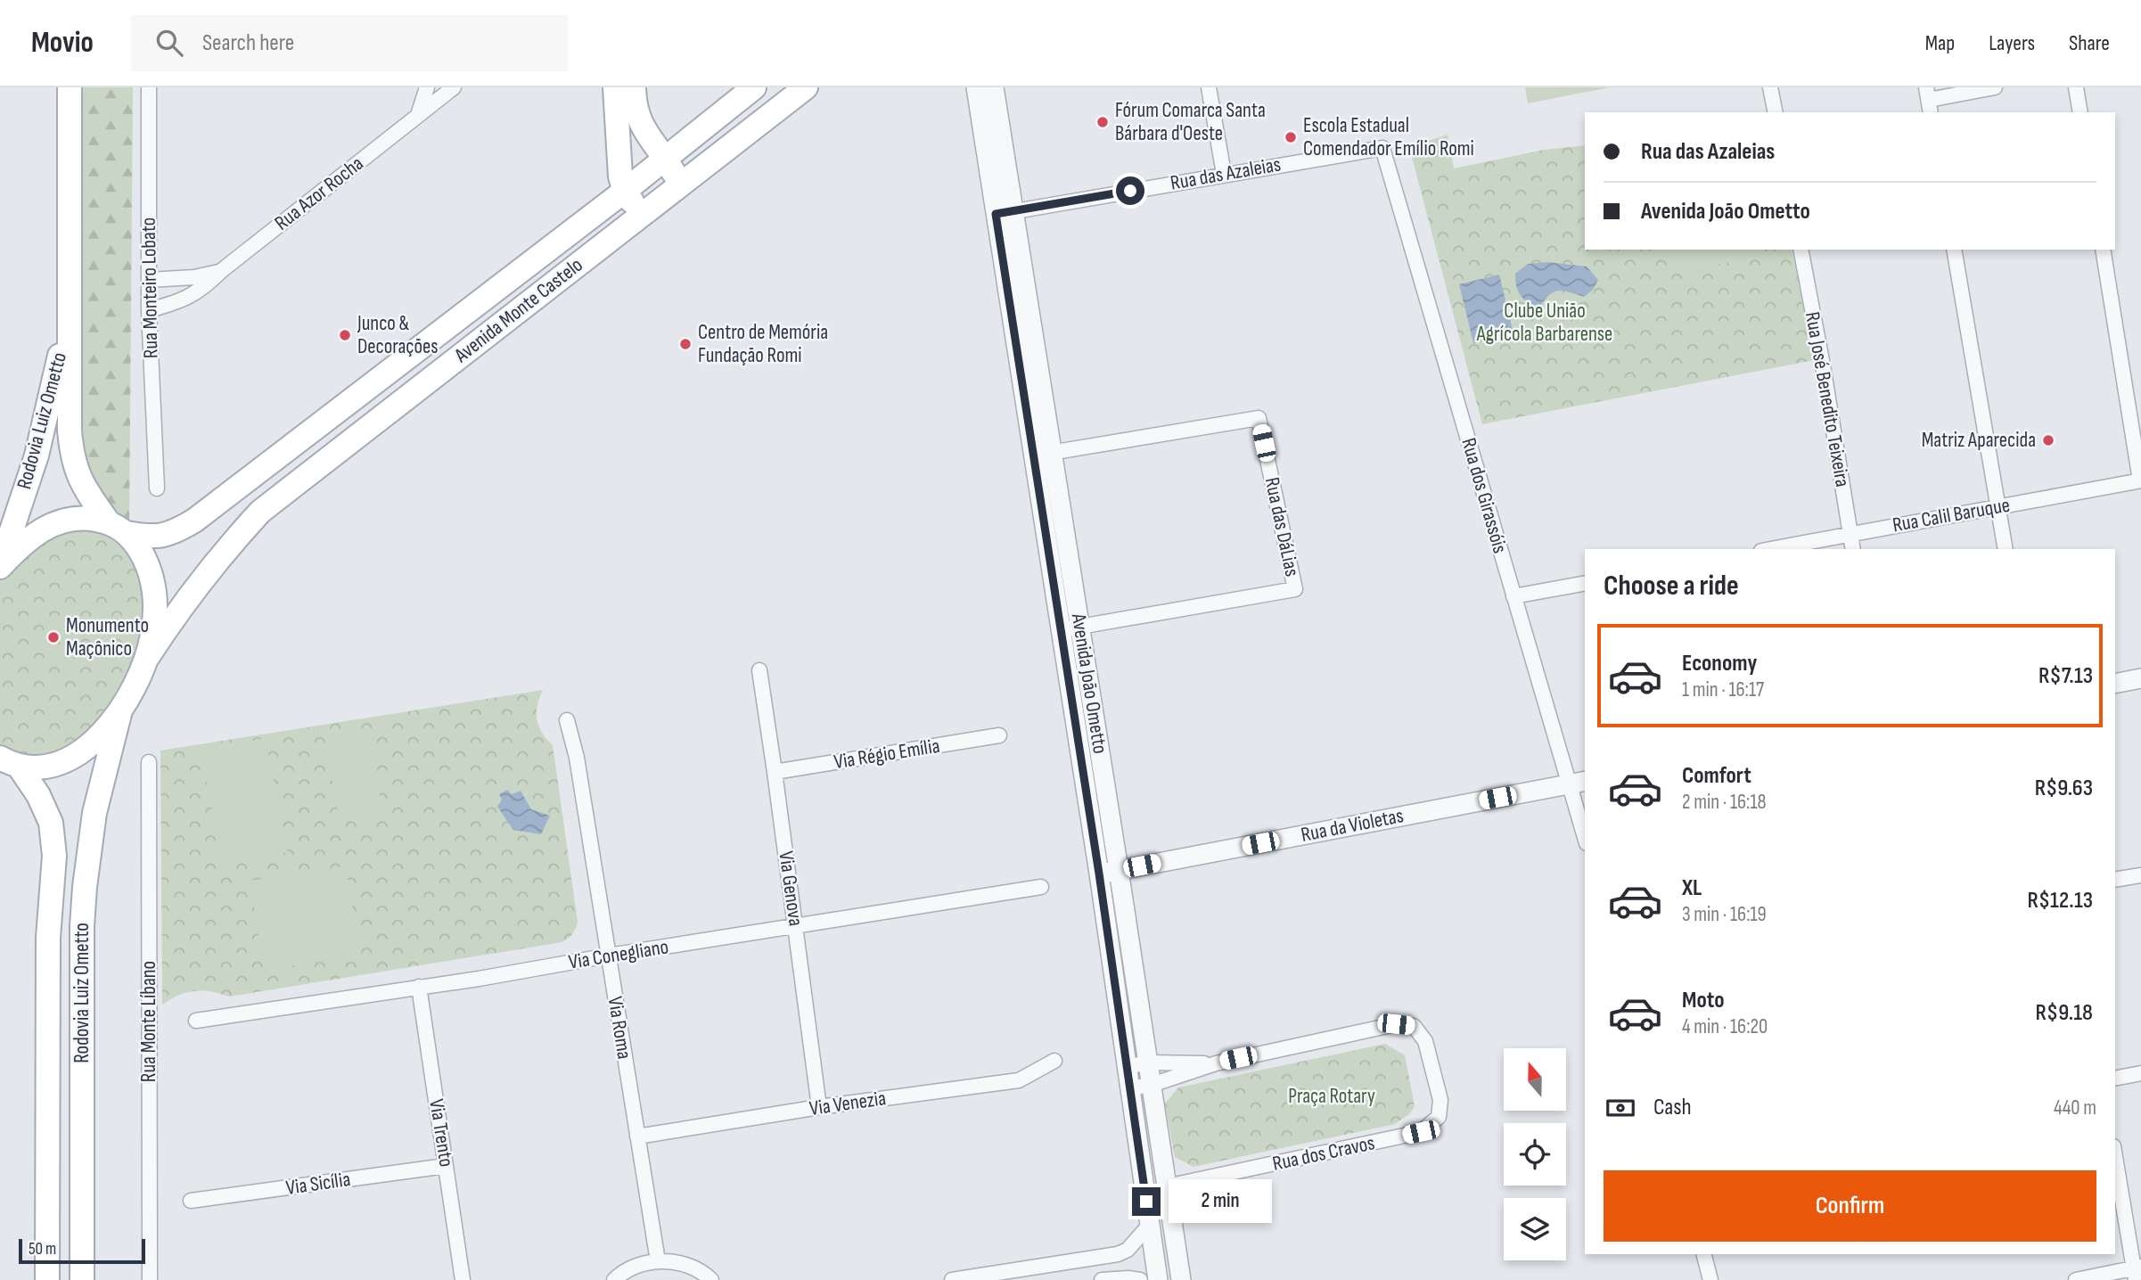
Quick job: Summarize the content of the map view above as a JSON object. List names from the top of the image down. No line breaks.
{"streets":{"main road":["Avenida Monte Castelo","Rodovia Luiz Ometto"],"street":["Rua das Azaleias","Rua Azor Rocha","Rua Monteiro Lobato","Rua José Benedito Teixeira","Rua dos Girassóis","Rua Calil Baruque","Rua das DáLias","Avenida João Ometto","Via Régio Emília","Rua da Violetas","Via Genova","Via Conegliano","Rua Monte Líbano","Via Roma","Via Venezia","Via Trento","Rua dos Cravos","Via Sicília"]},"crossings":[["Rua das Azaleias","Rua dos Girassóis"],["Rua das Azaleias","Avenida João Ometto"],["Rua Azor Rocha","Rua Monteiro Lobato"],["Avenida Monte Castelo","Rodovia Luiz Ometto"],["Rua José Benedito Teixeira","Rua Calil Baruque"],["Rua dos Girassóis","Rua da Violetas"],["Rua das DáLias","Avenida João Ometto"],["Avenida João Ometto","Rua da Violetas"],["Avenida João Ometto","Rua dos Cravos"],["Via Régio Emília","Via Genova"],["Via Genova","Via Conegliano"],["Via Genova","Via Venezia"],["Via Conegliano","Via Roma"],["Via Conegliano","Via Trento"],["Via Roma","Via Venezia"],["Via Trento","Via Sicília"]],"parks":["Clube União Agrícola Barbarense","Praça Rotary"],"places":["Fórum Comarca Santa Bárbara d'Oeste","Escola Estadual Comendador Emílio Romi","Junco & Decorações","Centro de Memória Fundação Romi","Matriz Aparecida","Monumento Maçônico"],"scale_bar":"50 m","north":"top","page":{"header":"Movio","search":"Search here","nav":["Map","Layers","Share"],"banner":["Rua das Azaleias","Avenida João Ometto"],"heading":"Choose a ride","list":[{"name":"Economy","note":"1 min · 16:17","value":"R$7.13"},{"name":"Comfort","note":"2 min · 16:18","value":"R$9.63"},{"name":"XL","note":"3 min · 16:19","value":"R$12.13"},{"name":"Moto","note":"4 min · 16:20","value":"R$9.18"}],"pay":["Cash","440 m"],"buttons":"Confirm","bubble":"2 min","scale":"50 m"}}
